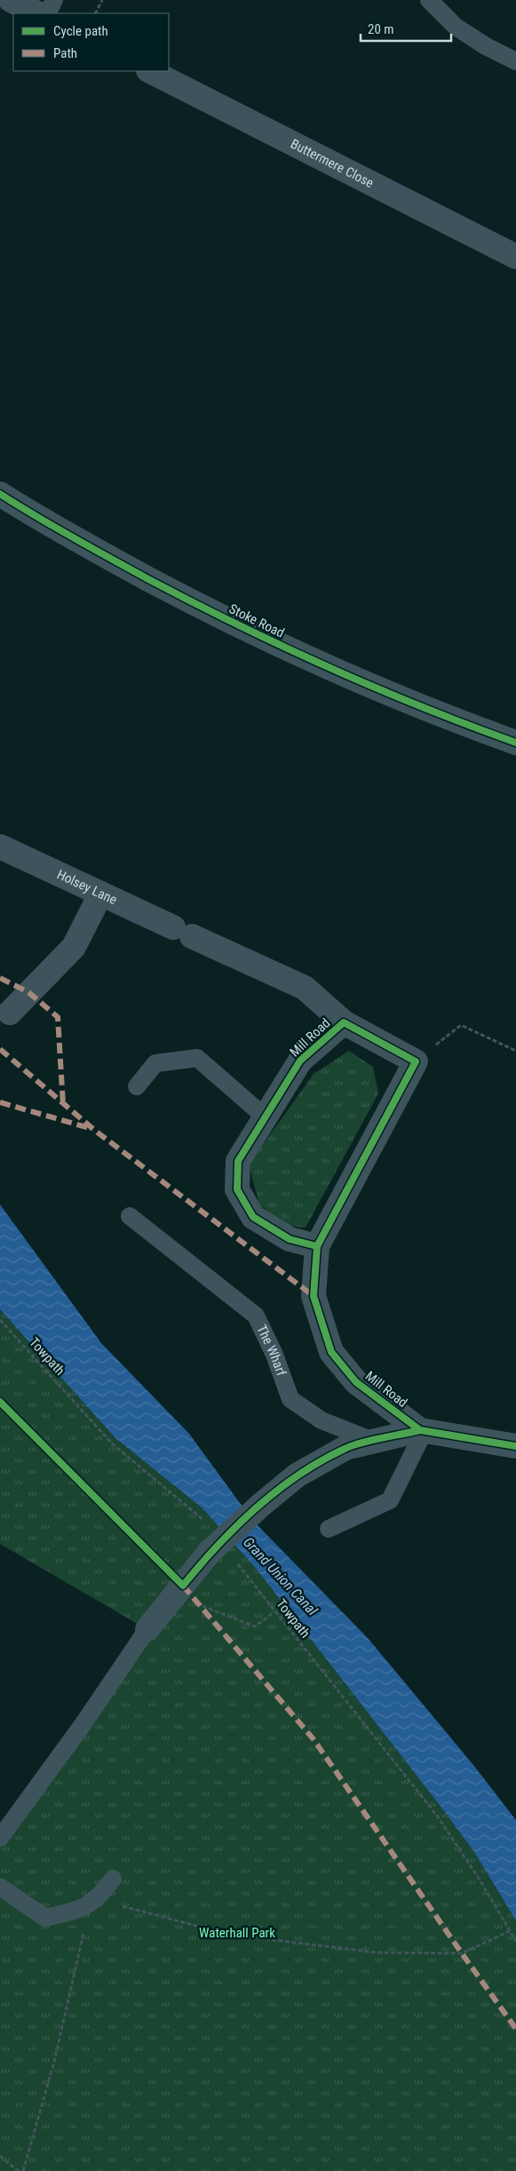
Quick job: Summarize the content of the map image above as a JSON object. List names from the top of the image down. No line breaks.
{"streets":{"street":["Buttermere Close","Stoke Road","Holsey Lane","Mill Road"],"lane":["The Wharf"],"path":["Towpath"]},"crossings":[["Holsey Lane","Mill Road"]],"water":["Grand Union Canal"],"parks":["Waterhall Park"],"legend":["Cycle path","Path"],"scale_bar":"20 m"}
